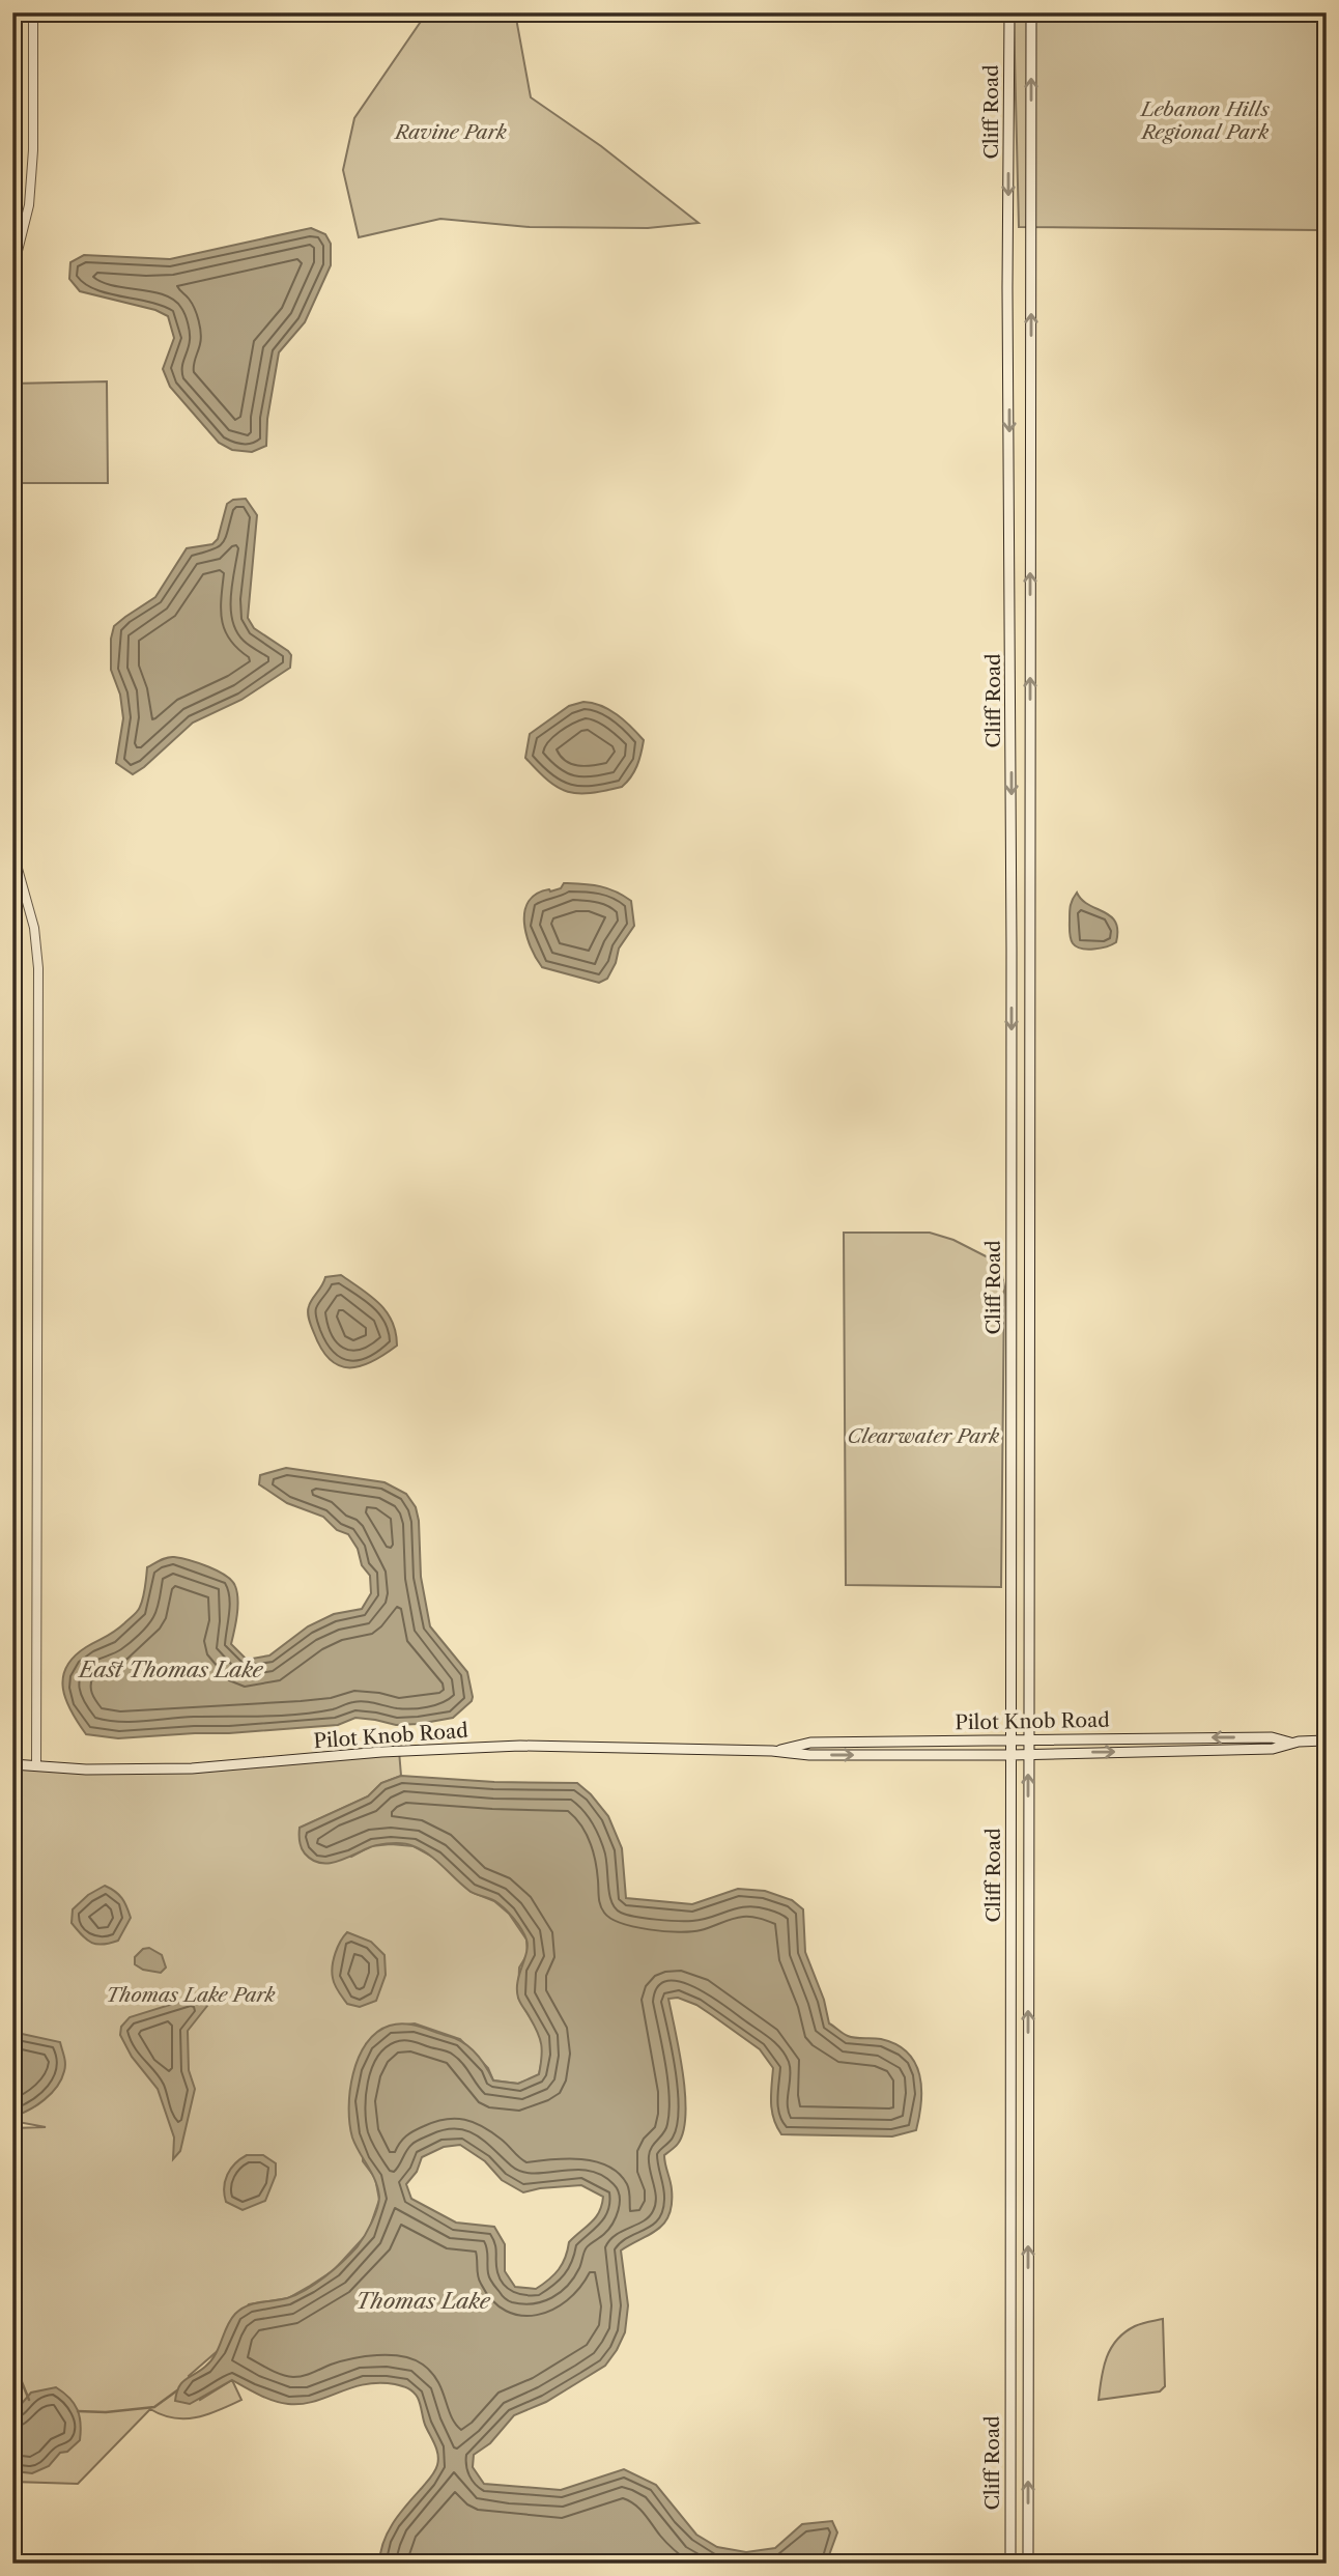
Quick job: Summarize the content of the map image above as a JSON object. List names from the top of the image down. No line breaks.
{"streets":{"main road":["Cliff Road","Pilot Knob Road"]},"crossings":[["Cliff Road","Pilot Knob Road"]],"water":["East Thomas Lake","Thomas Lake"],"parks":["Lebanon Hills Regional Park","Ravine Park","Clearwater Park","Thomas Lake Park"]}
